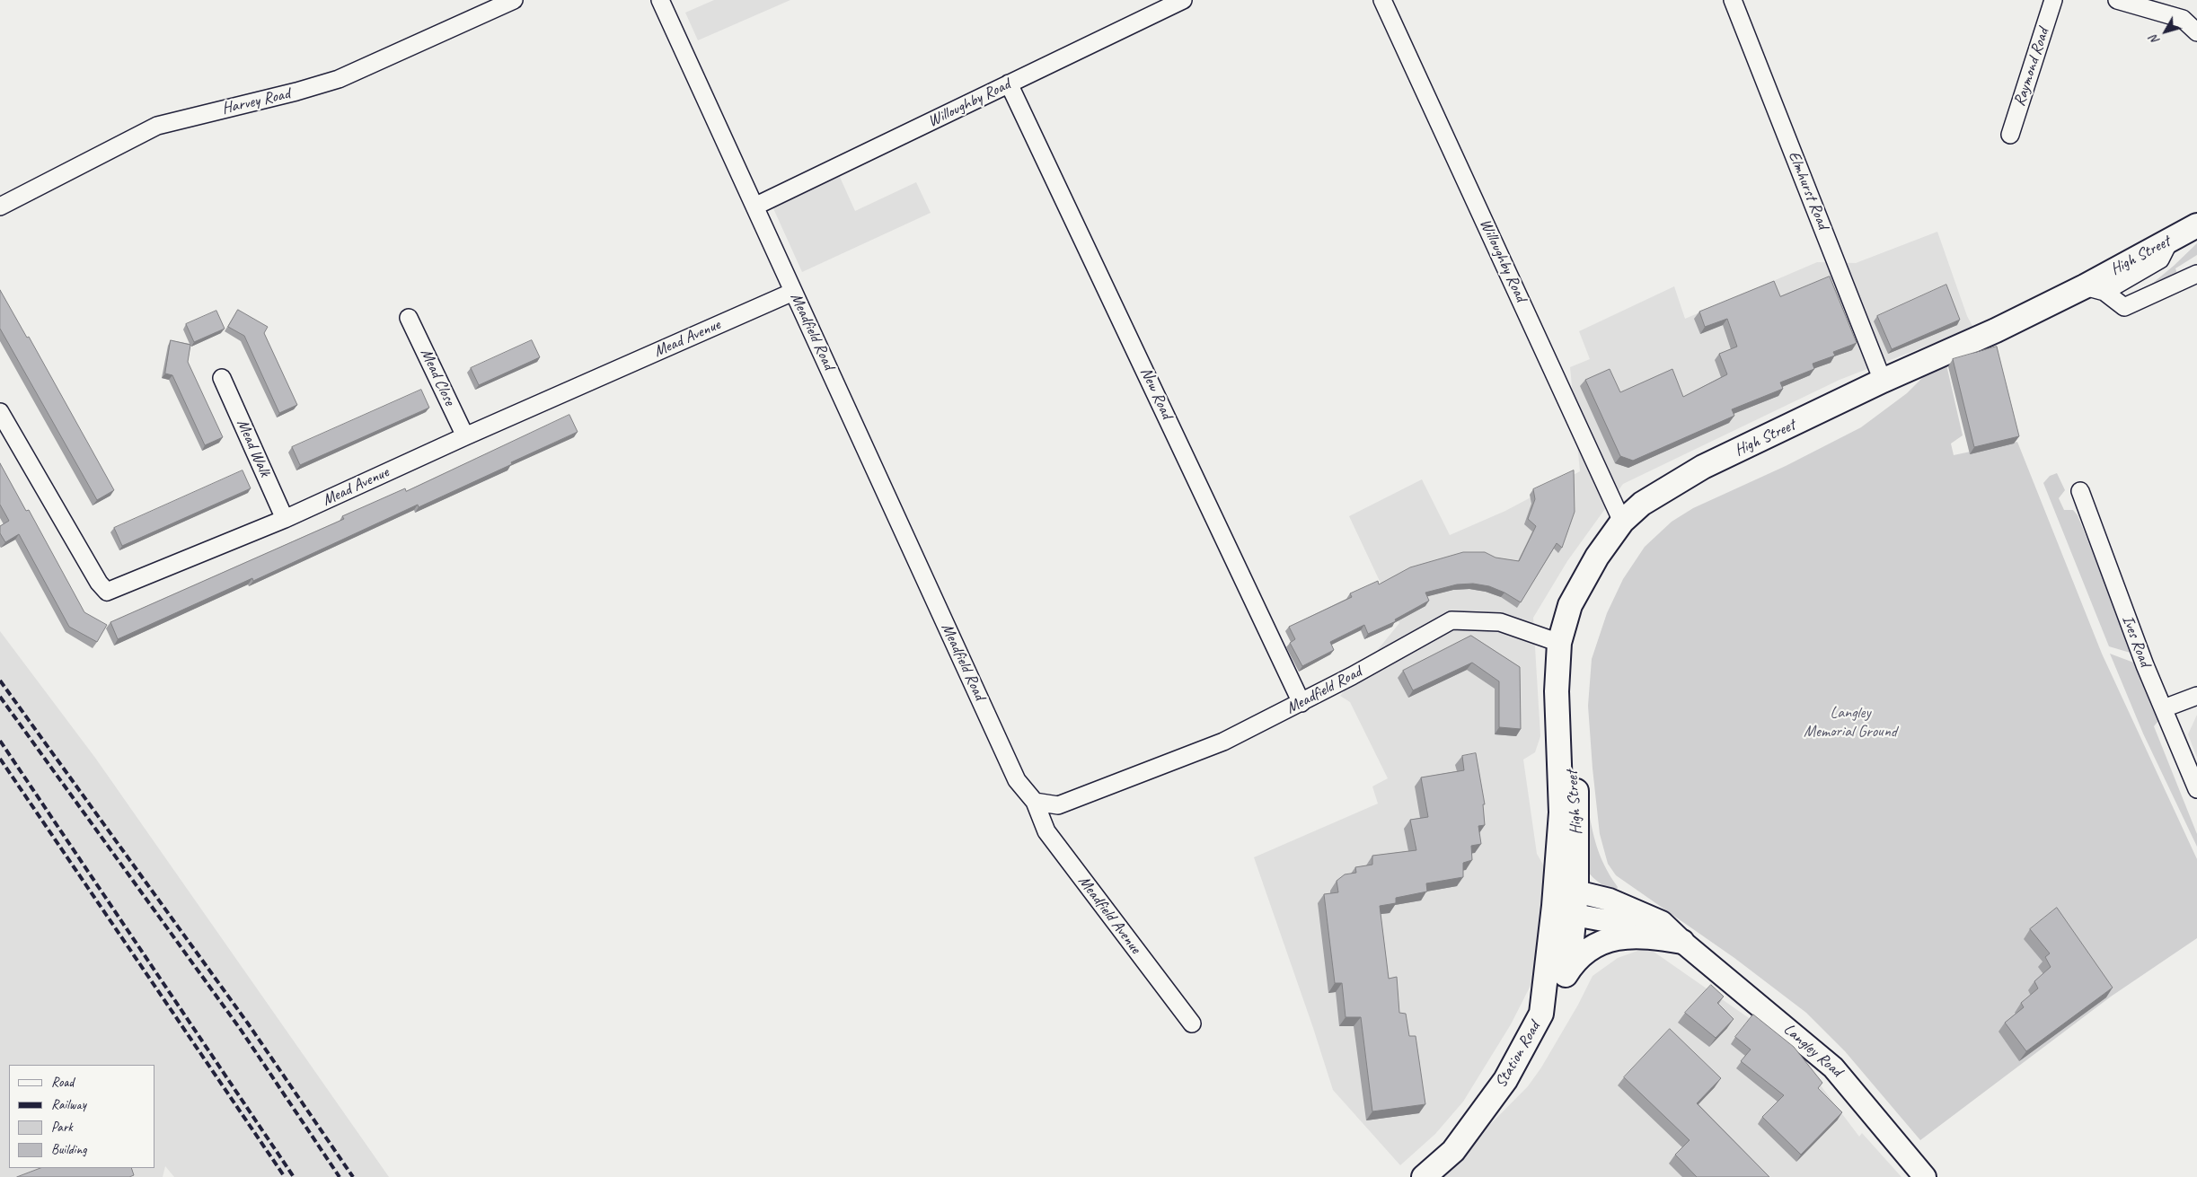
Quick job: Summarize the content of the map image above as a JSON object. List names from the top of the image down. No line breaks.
{"streets":{"main road":["High Street","Station Road"],"street":["Raymond Road","Harvey Road","Willoughby Road","Elmhurst Road","Meadfield Road","Mead Avenue","Mead Close","New Road","Mead Walk","Ives Road","Meadfield Avenue","Langley Road"]},"crossings":[["Willoughby Road","High Street"],["Willoughby Road","Meadfield Road"],["Willoughby Road","New Road"],["Elmhurst Road","High Street"],["High Street","Meadfield Road"],["High Street","Langley Road"],["High Street","Station Road"],["Meadfield Road","Mead Avenue"],["Meadfield Road","New Road"],["Meadfield Road","Meadfield Avenue"],["Mead Avenue","Mead Close"],["Mead Avenue","Mead Walk"],["Langley Road","Station Road"]],"parks":["Langley Memorial Ground"],"legend":["Road","Railway","Park","Building"],"north":"bottom left"}
